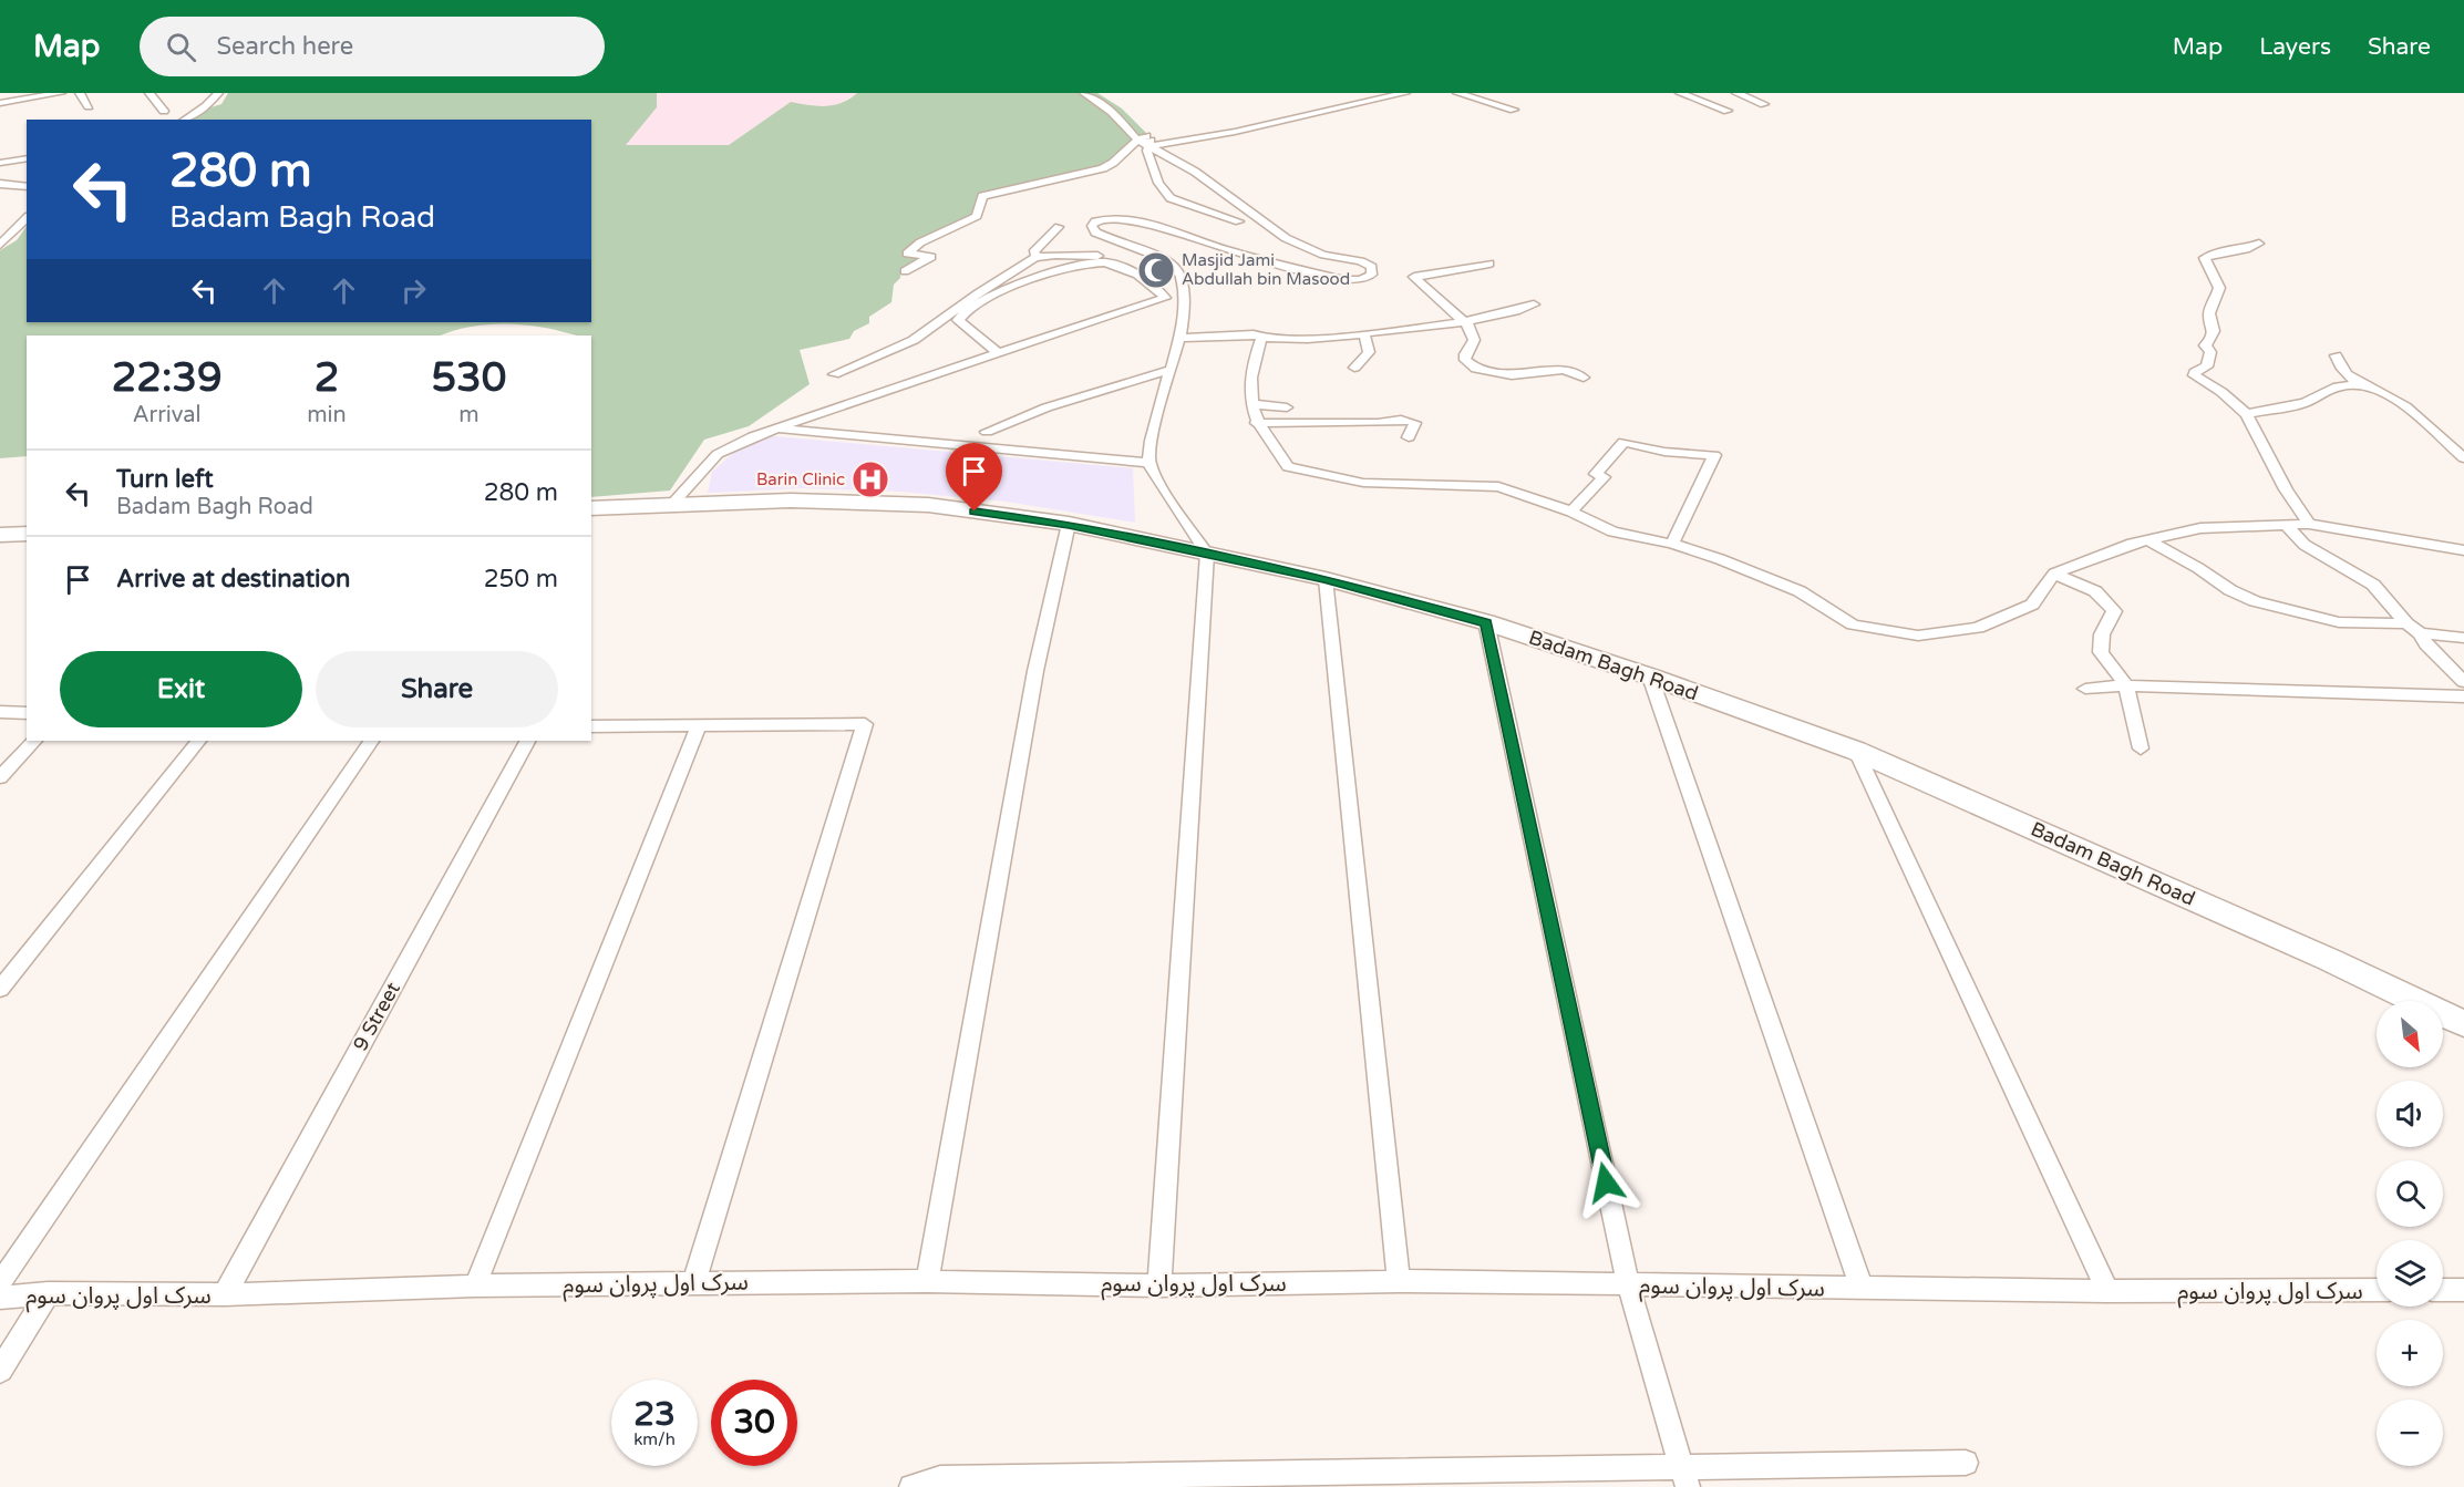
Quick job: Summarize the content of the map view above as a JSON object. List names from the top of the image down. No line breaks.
{"streets":{"main road":["Badam Bagh Road"],"street":["9 Street","سرک اول پروان سوم"]},"crossings":[["9 Street","سرک اول پروان سوم"]],"places":{"mosque":["Masjid Jami Abdullah bin Masood"],"hospital":["Barin Clinic"]},"north":"bottom right","page":{"header":"Map","search":"Search here","nav":["Map","Layers","Share"],"turn":["280 m","Badam Bagh Road"],"eta":["22:39","Arrival","2","min","530","m"],"list":[{"name":"Turn left","note":"Badam Bagh Road","value":"280 m"},{"name":"Arrive at destination","value":"250 m"}],"buttons":["Exit","Share"],"map_buttons":["+","−"],"speed":"23 km/h","limit":"30"}}
